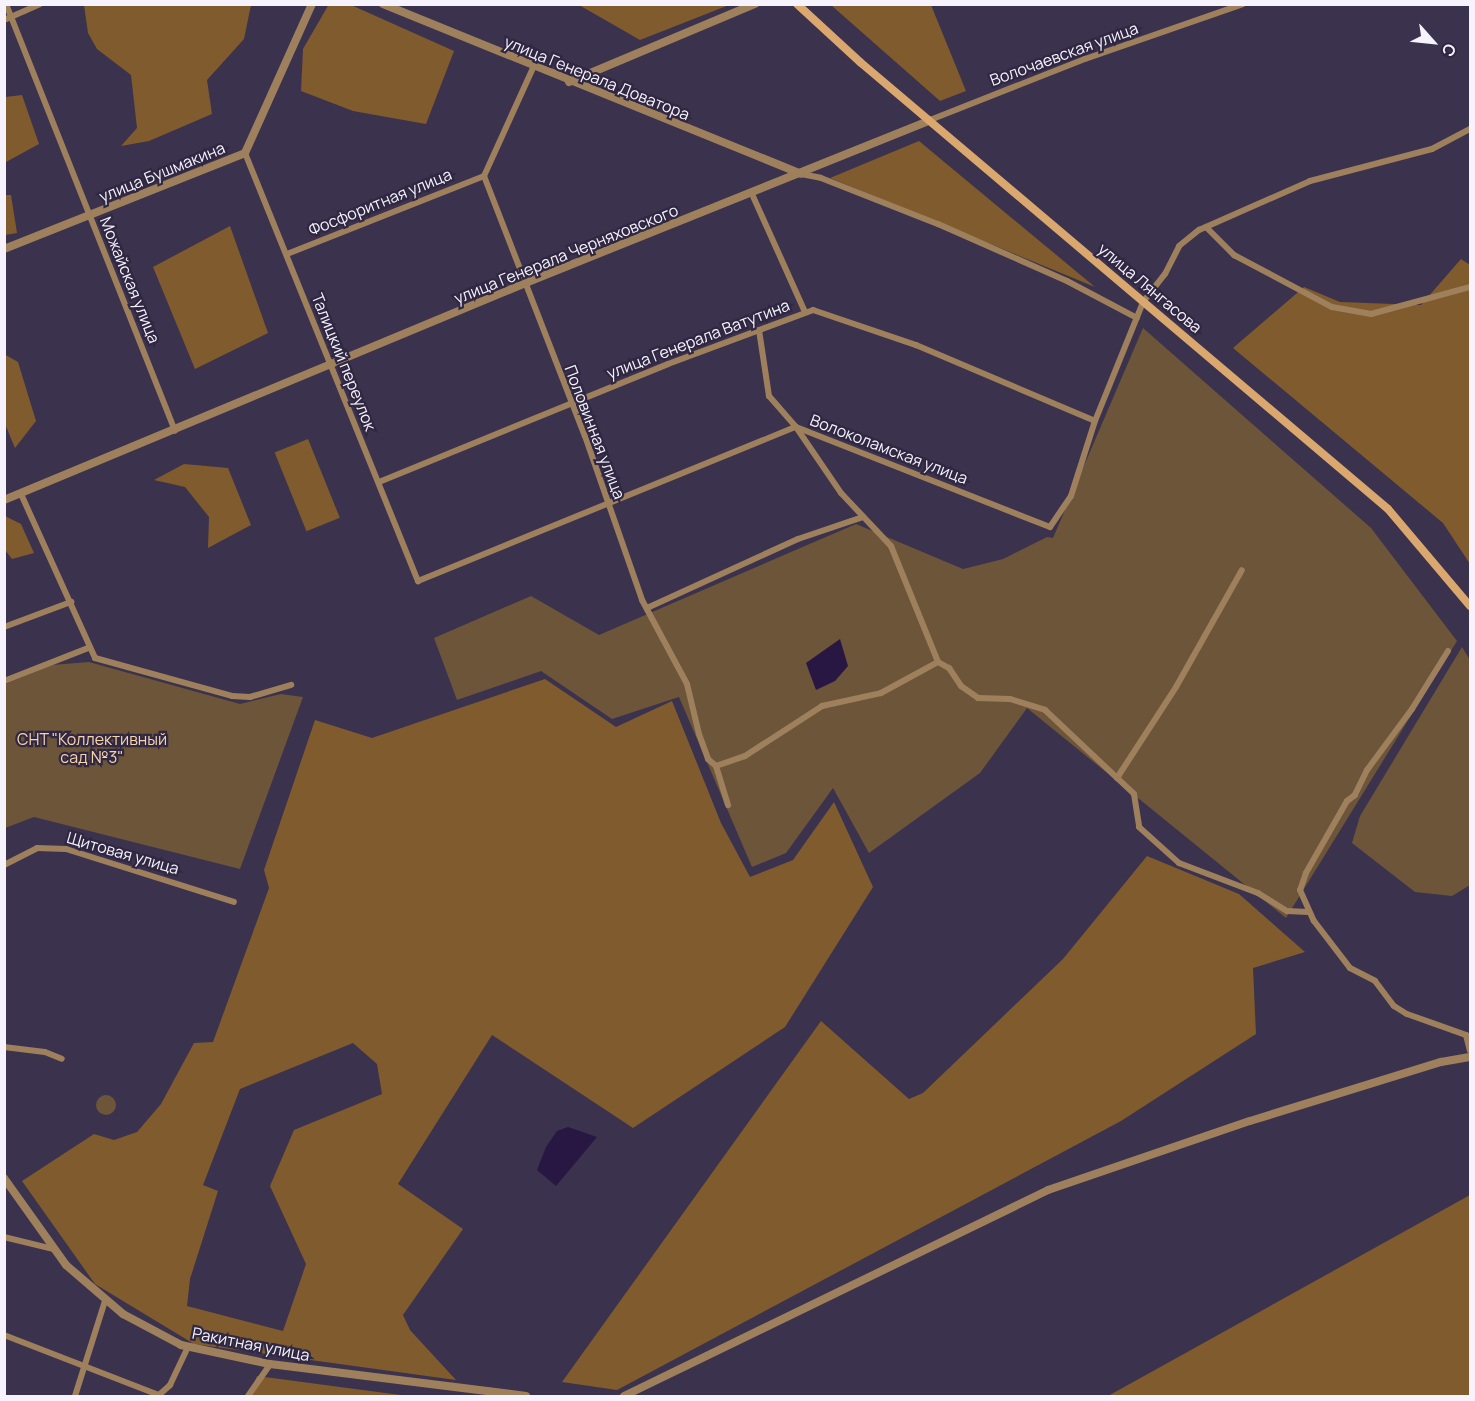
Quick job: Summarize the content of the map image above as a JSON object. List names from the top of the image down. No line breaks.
{"streets":{"main road":["улица Лянгасова"],"street":["Волочаевская улица","улица Генерала Доватора","улица Бушмакина","Фосфоритная улица","улица Генерала Черняховского","Можайская улица","улица Генерала Ватутина","Талицкий переулок","Половинная улица","Волоколамская улица","Щитовая улица","Ракитная улица"]},"crossings":[["Волочаевская улица","улица Генерала Черняховского"],["Волочаевская улица","улица Лянгасова"],["улица Генерала Доватора","улица Генерала Черняховского"],["улица Бушмакина","Можайская улица"],["улица Бушмакина","Талицкий переулок"],["Фосфоритная улица","Талицкий переулок"],["Фосфоритная улица","Половинная улица"],["улица Генерала Черняховского","Можайская улица"],["улица Генерала Черняховского","улица Лянгасова"],["улица Генерала Черняховского","Талицкий переулок"],["улица Генерала Черняховского","Половинная улица"],["улица Генерала Ватутина","Талицкий переулок"],["улица Генерала Ватутина","Половинная улица"],["улица Генерала Ватутина","Волоколамская улица"],["Талицкий переулок","Волоколамская улица"],["Половинная улица","Волоколамская улица"]],"parks":["СНТ \"Коллективный сад №3\""],"north":"bottom right"}
